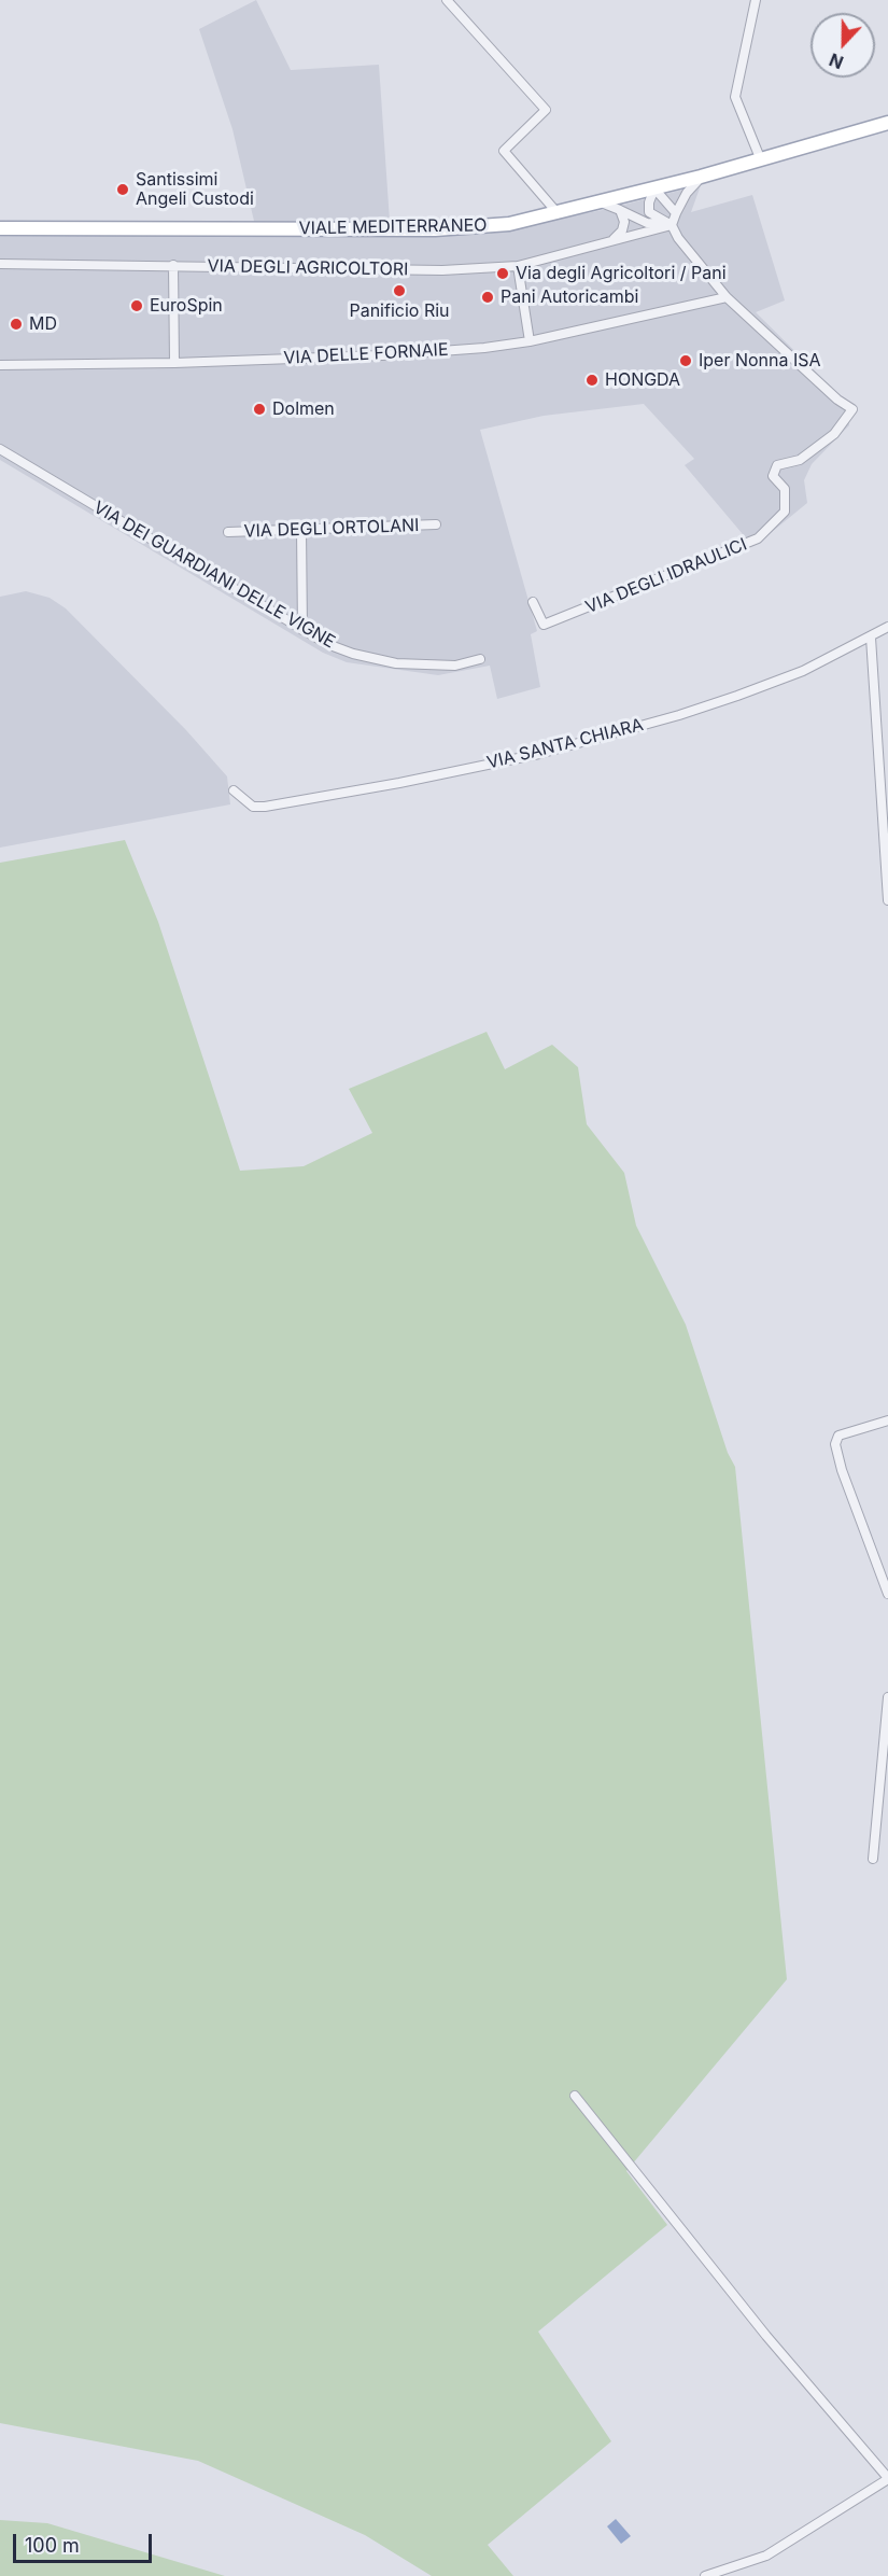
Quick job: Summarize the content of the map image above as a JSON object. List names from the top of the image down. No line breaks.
{"streets":{"main road":["VIALE MEDITERRANEO"],"street":["VIA DEGLI AGRICOLTORI","VIA DELLE FORNAIE","VIA DEGLI ORTOLANI","VIA DEI GUARDIANI DELLE VIGNE","VIA DEGLI IDRAULICI","VIA SANTA CHIARA"]},"crossings":[["VIA DEGLI AGRICOLTORI","VIA DEGLI IDRAULICI"],["VIA DELLE FORNAIE","VIA DEGLI IDRAULICI"]],"places":["Santissimi Angeli Custodi","Via degli Agricoltori / Pani","Panificio Riu","Pani Autoricambi","EuroSpin","MD","Iper Nonna ISA","HONGDA","Dolmen"],"scale_bar":"100 m","north":"bottom"}
